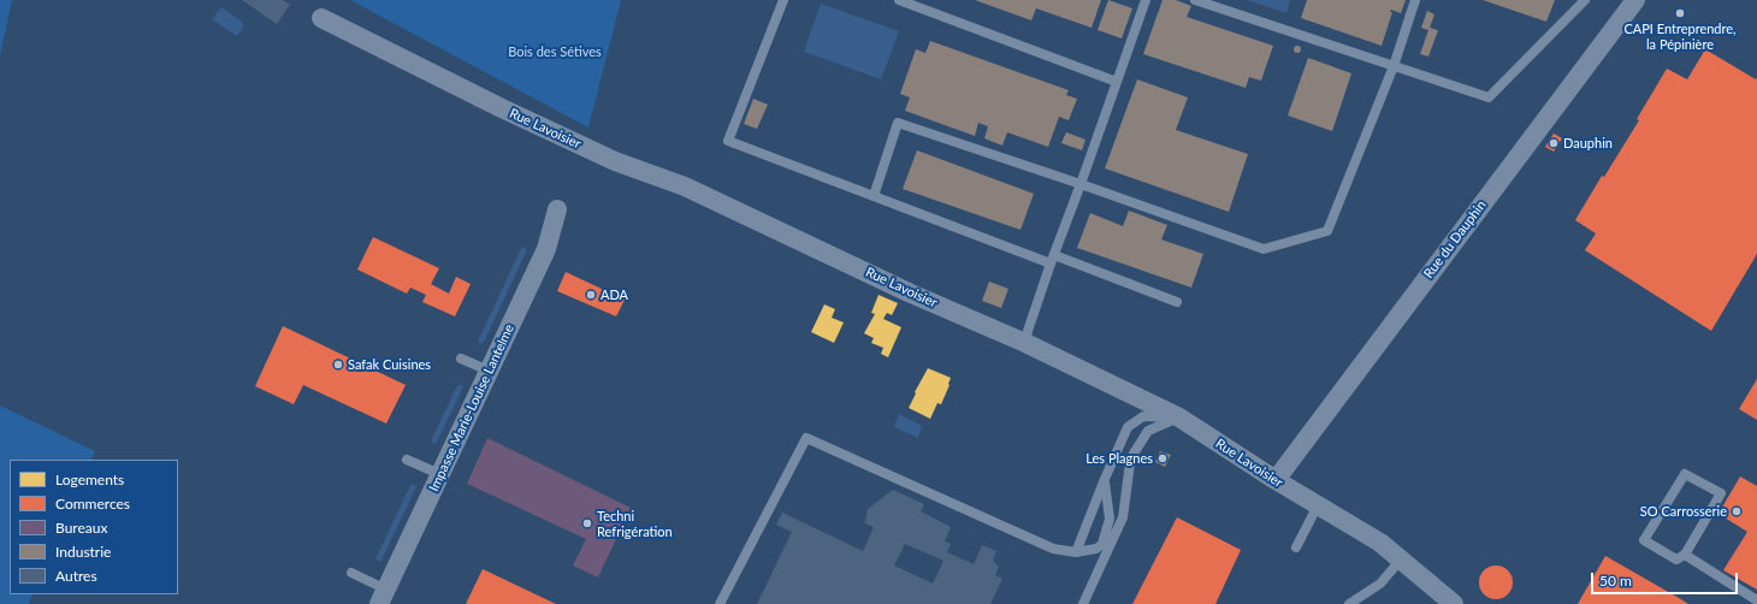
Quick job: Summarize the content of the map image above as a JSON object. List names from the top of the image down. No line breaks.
{"streets":{"street":["Rue Lavoisier","Rue du Dauphin","Impasse Marie-Louise Lantelme"]},"crossings":[["Rue Lavoisier","Rue du Dauphin"]],"parks":["Bois des Sétives"],"places":["CAPI Entreprendre, la Pépinière","Dauphin","ADA","Safak Cuisines","Les Plagnes","SO Carrosserie","Techni Refrigération"],"legend":["Logements","Commerces","Bureaux","Industrie","Autres"],"scale_bar":"50 m"}
